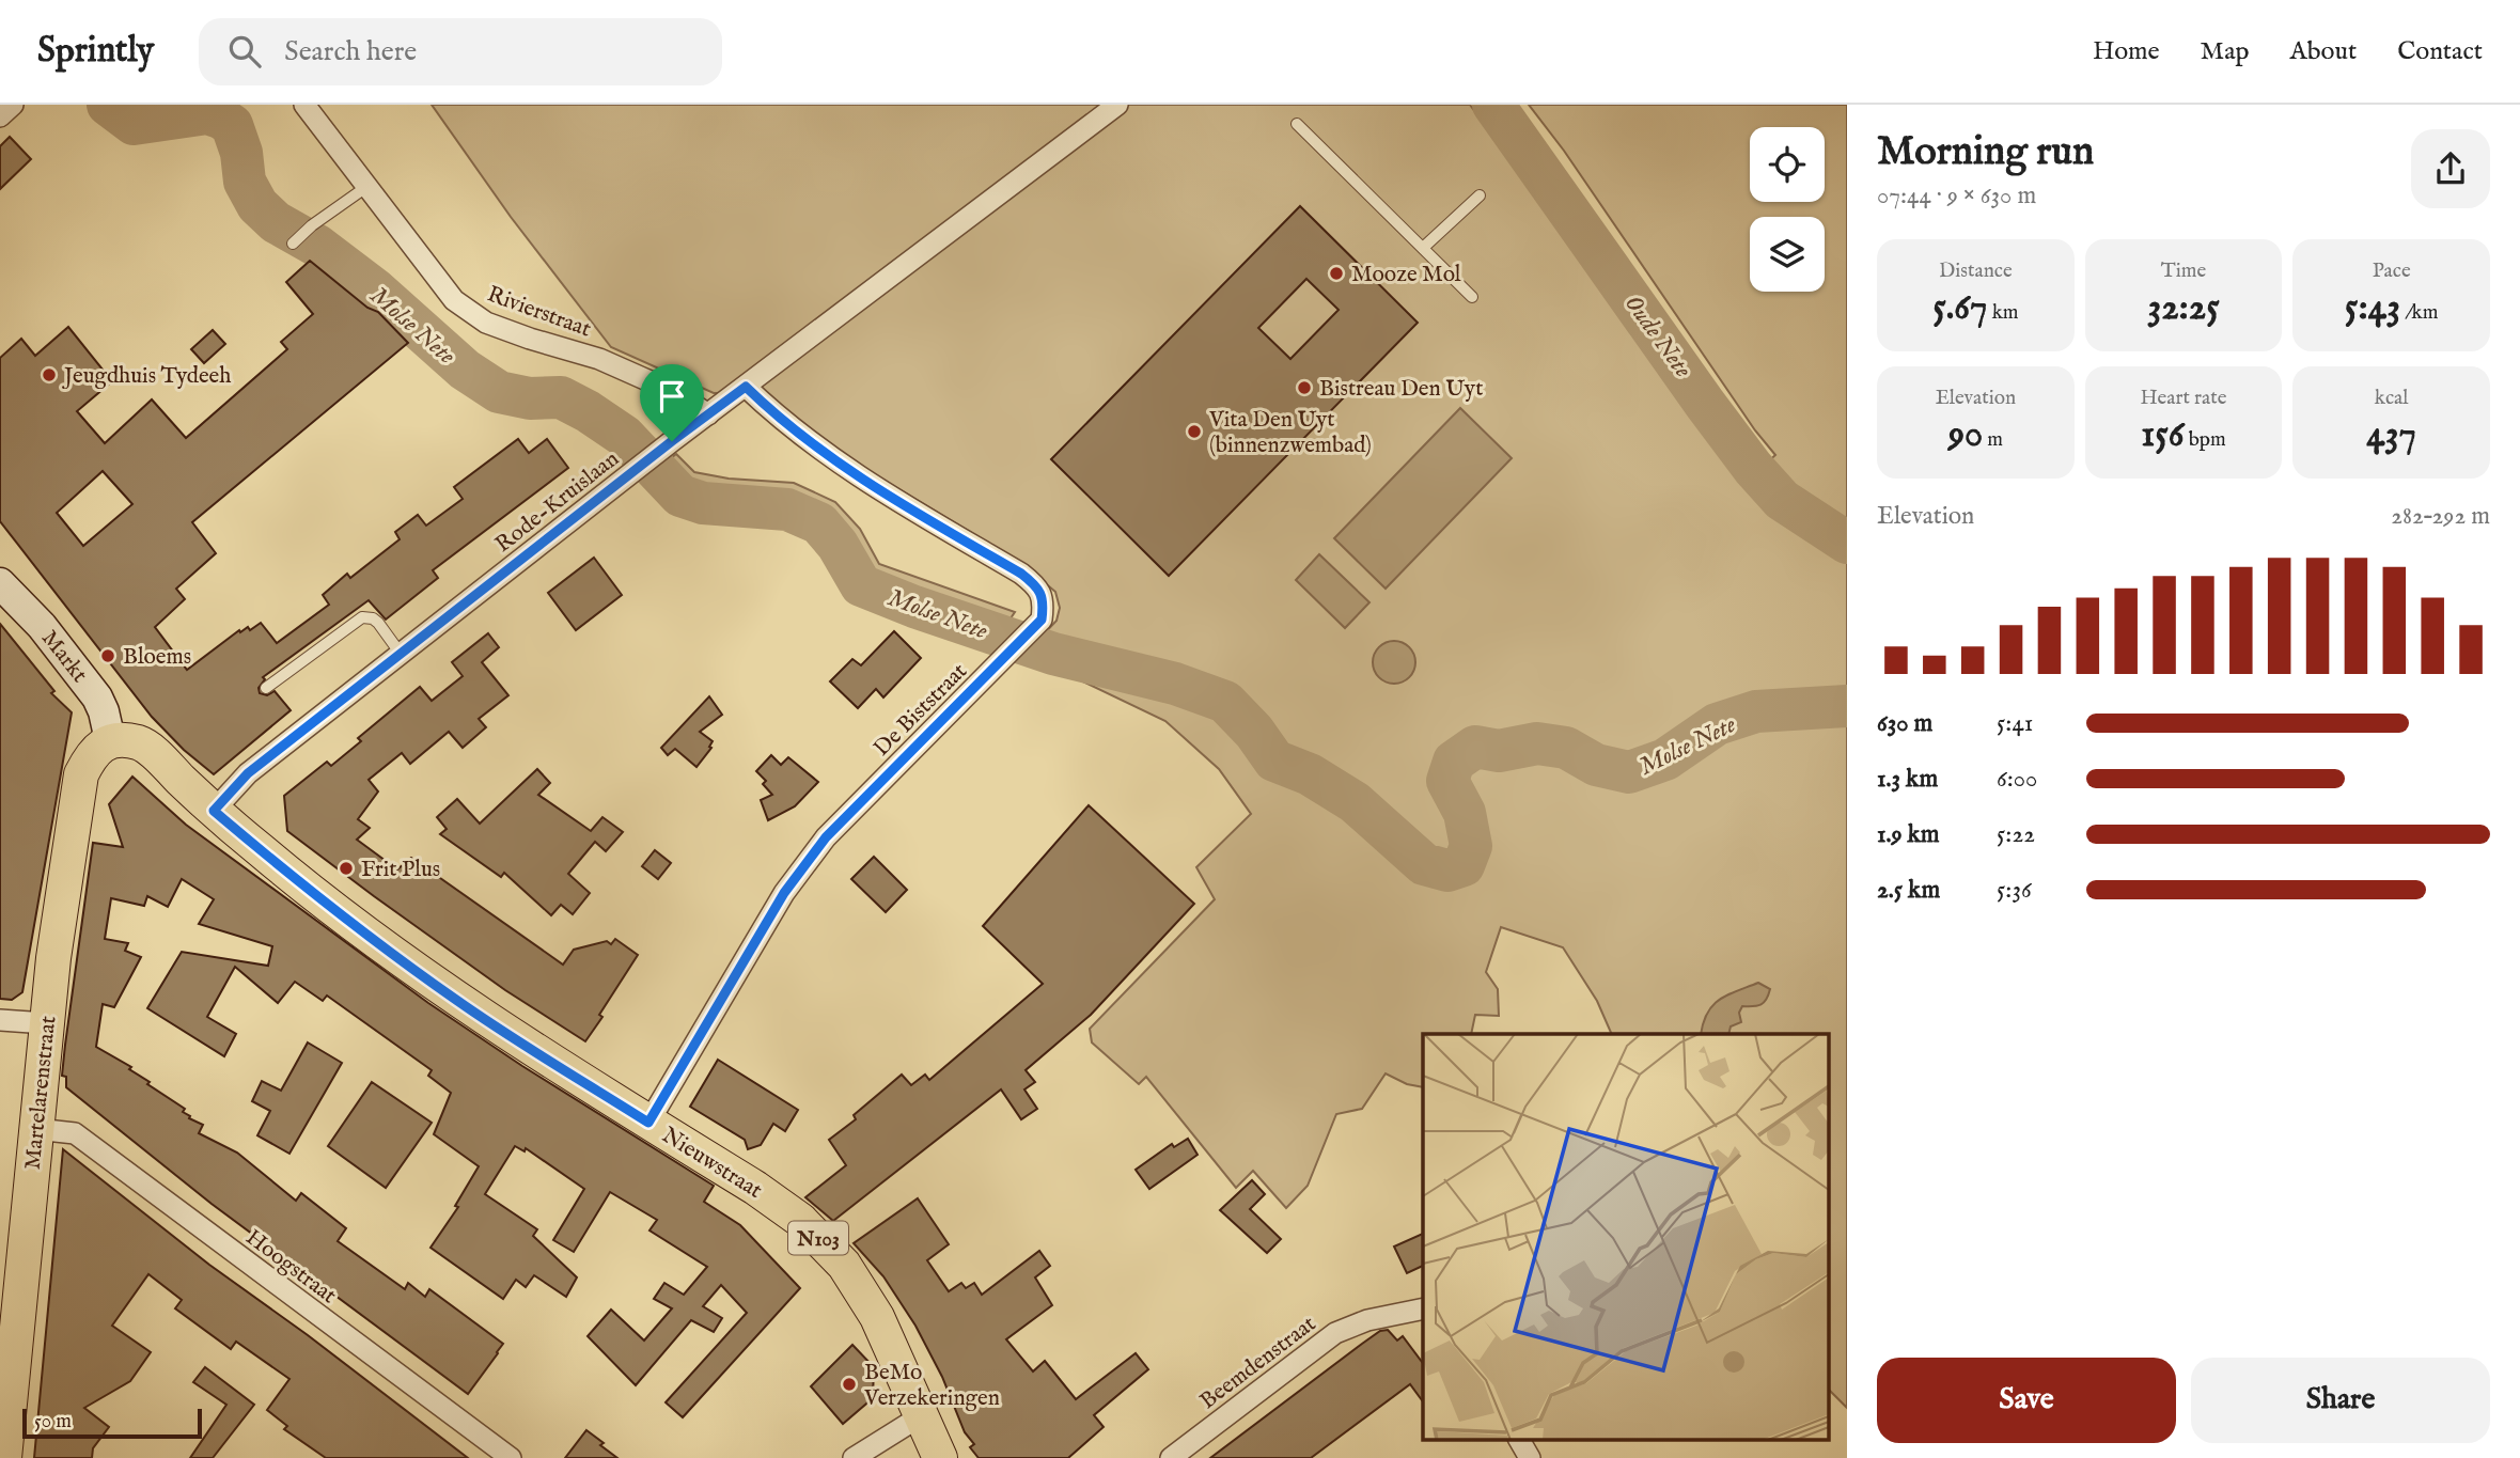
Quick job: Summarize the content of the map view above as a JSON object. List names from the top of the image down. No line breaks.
{"streets":{"main road":["Martelarenstraat","Nieuwstraat","N103"],"street":["Rivierstraat","Rode-Kruislaan","Markt","De Biststraat","Hoogstraat","Beemdenstraat"]},"crossings":[["Rivierstraat","Rode-Kruislaan"],["Rode-Kruislaan","De Biststraat"],["Rode-Kruislaan","Nieuwstraat"],["Markt","Martelarenstraat"],["Markt","Nieuwstraat"],["De Biststraat","Nieuwstraat"],["Martelarenstraat","Nieuwstraat"],["Martelarenstraat","Hoogstraat"],["Nieuwstraat","N103"]],"water":["Molse Nete","Oude Nete"],"places":["Mooze Mol","Jeugdhuis Tydeeh","Bistreau Den Uyt","Vita Den Uyt (binnenzwembad)","Bloems","Frit Plus","BeMo Verzekeringen"],"scale_bar":"50 m","page":{"header":"Sprintly","search":"Search here","nav":["Home","Map","About","Contact"],"heading":["Morning run","07:44 · 9 × 630 m"],"stats":[["Distance","5.67 km"],["Time","32:25"],["Pace","5:43 /km"],["Elevation","90 m"],["Heart rate","156 bpm"],["kcal","437"]],"chart":["Elevation","282–292 m"],"list":[{"name":"630 m","note":"5:41"},{"name":"1.3 km","note":"6:00"},{"name":"1.9 km","note":"5:22"},{"name":"2.5 km","note":"5:36"}],"buttons":["Save","Share"],"scale":"50 m"}}
